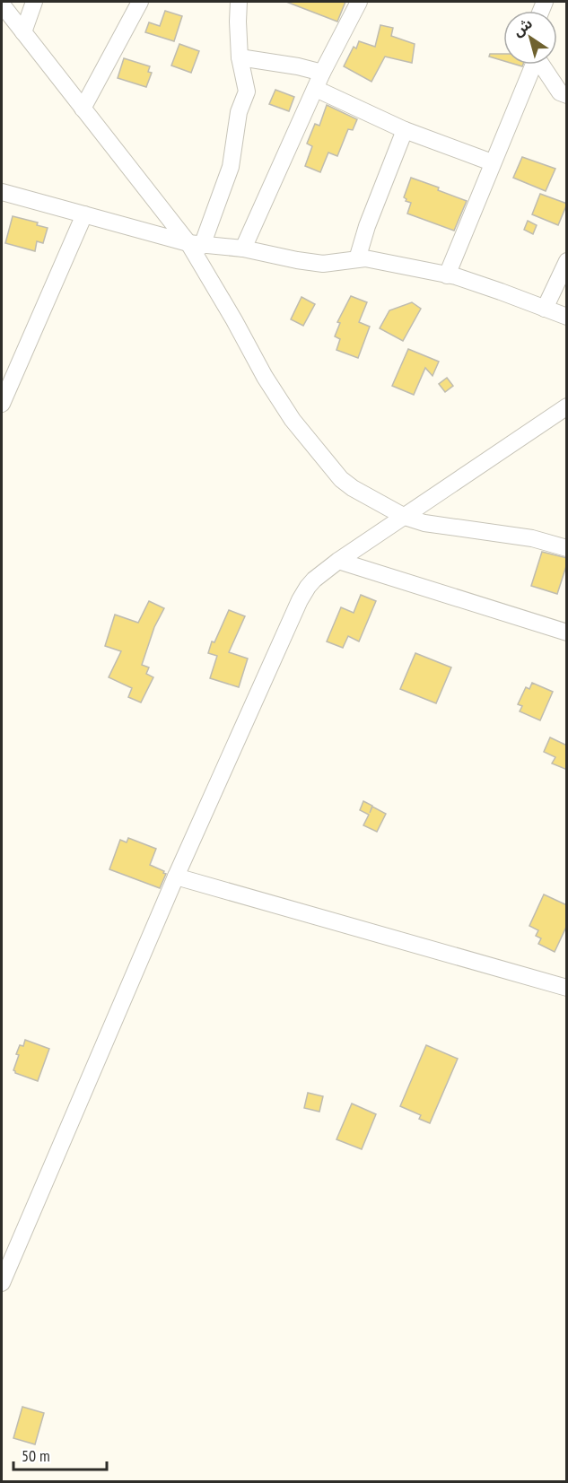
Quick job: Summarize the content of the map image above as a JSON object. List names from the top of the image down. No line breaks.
{"scale_bar":"50 m","north":"top left"}
